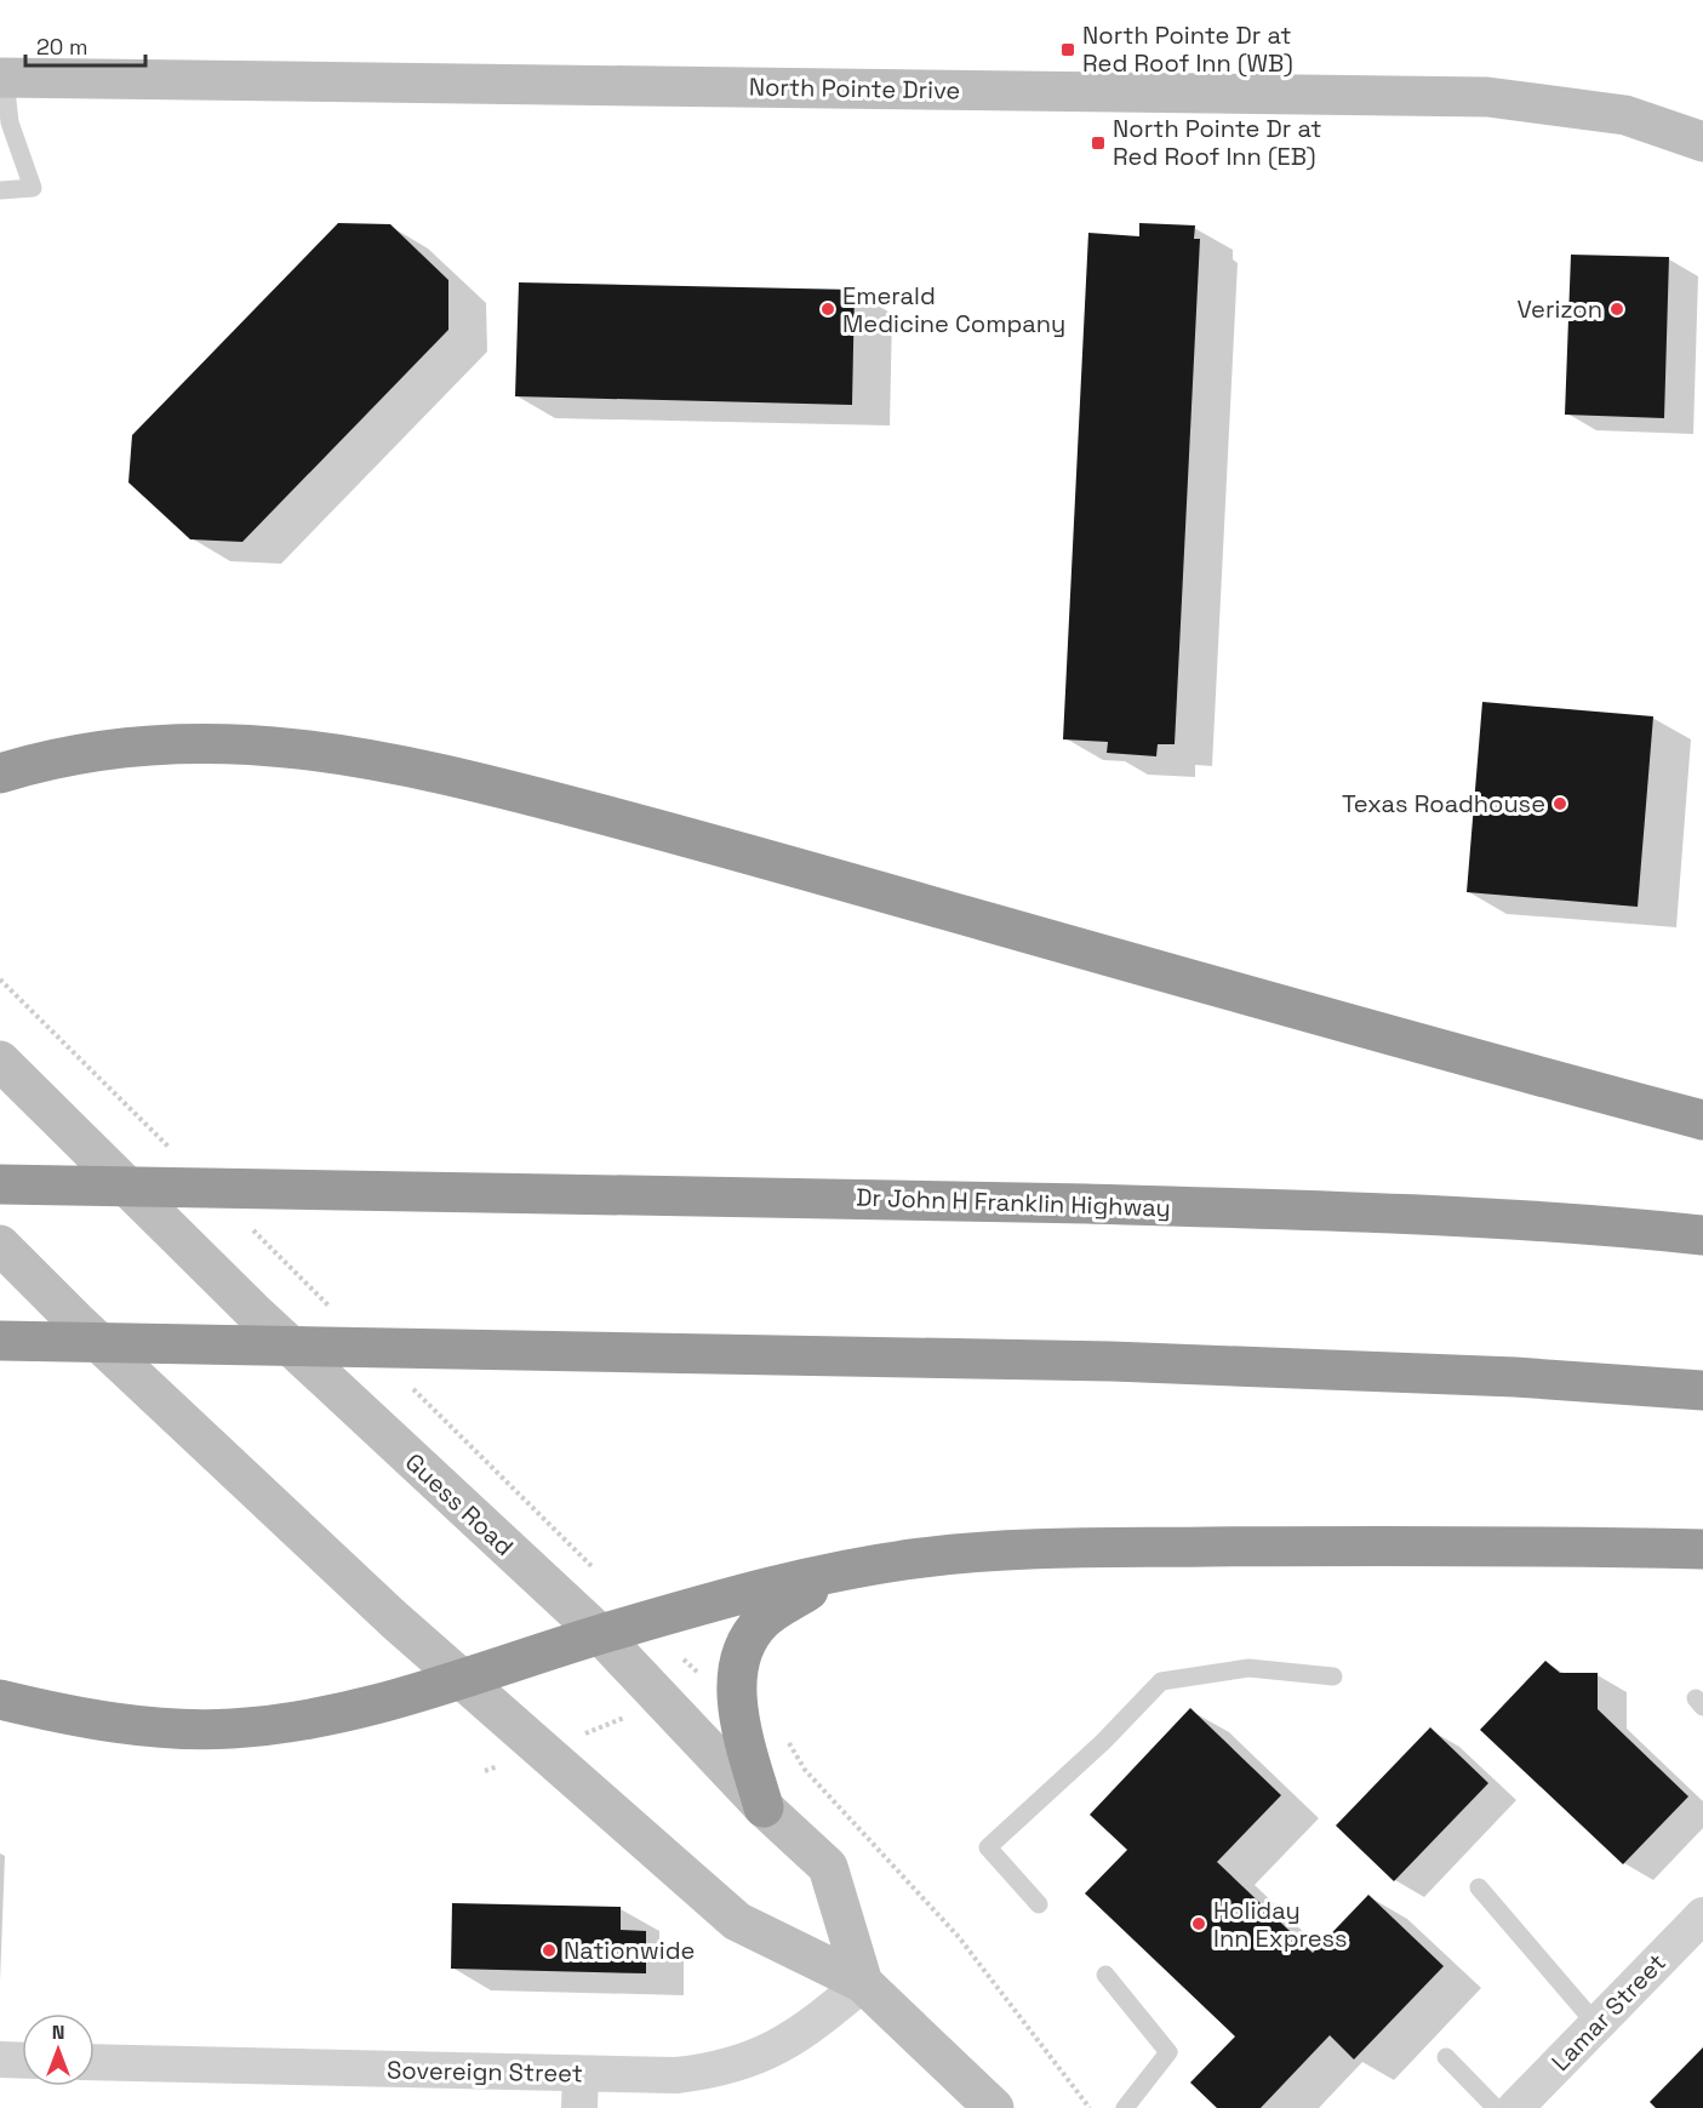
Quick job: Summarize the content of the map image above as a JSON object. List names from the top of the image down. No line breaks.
{"streets":{"highway":["Dr John H Franklin Highway"],"main road":["North Pointe Drive","Guess Road"],"street":["Lamar Street","Sovereign Street"]},"crossings":[["Guess Road","Sovereign Street"]],"places":{"transit":["North Pointe Dr at Red Roof Inn (WB)","North Pointe Dr at Red Roof Inn (EB)"],"other":["Emerald Medicine Company","Verizon","Texas Roadhouse","Holiday Inn Express","Nationwide"]},"scale_bar":"20 m","north":"top"}
